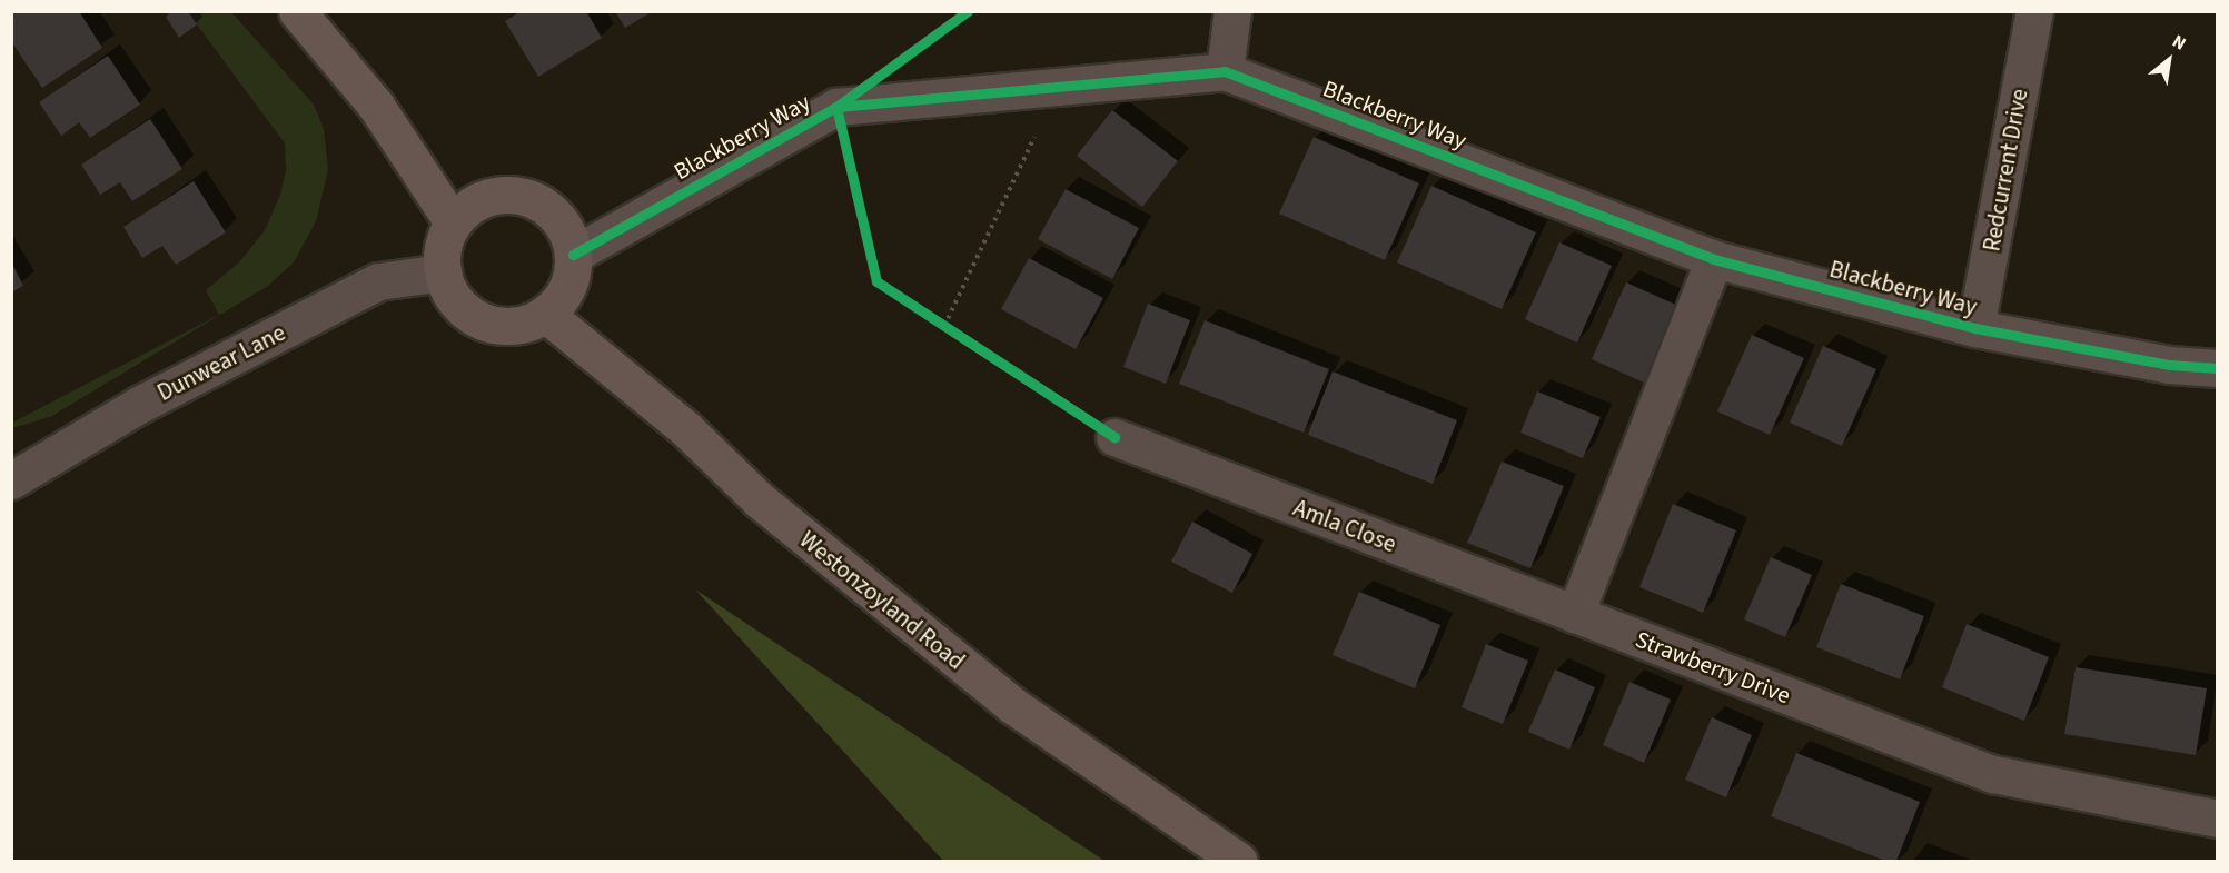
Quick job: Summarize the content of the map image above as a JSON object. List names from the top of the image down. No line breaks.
{"streets":{"main road":["Westonzoyland Road"],"street":["Blackberry Way","Redcurrent Drive","Dunwear Lane","Amla Close","Strawberry Drive"]},"crossings":[["Blackberry Way","Redcurrent Drive"],["Blackberry Way","Dunwear Lane"],["Blackberry Way","Westonzoyland Road"],["Dunwear Lane","Westonzoyland Road"],["Amla Close","Strawberry Drive"]],"north":"top right"}
